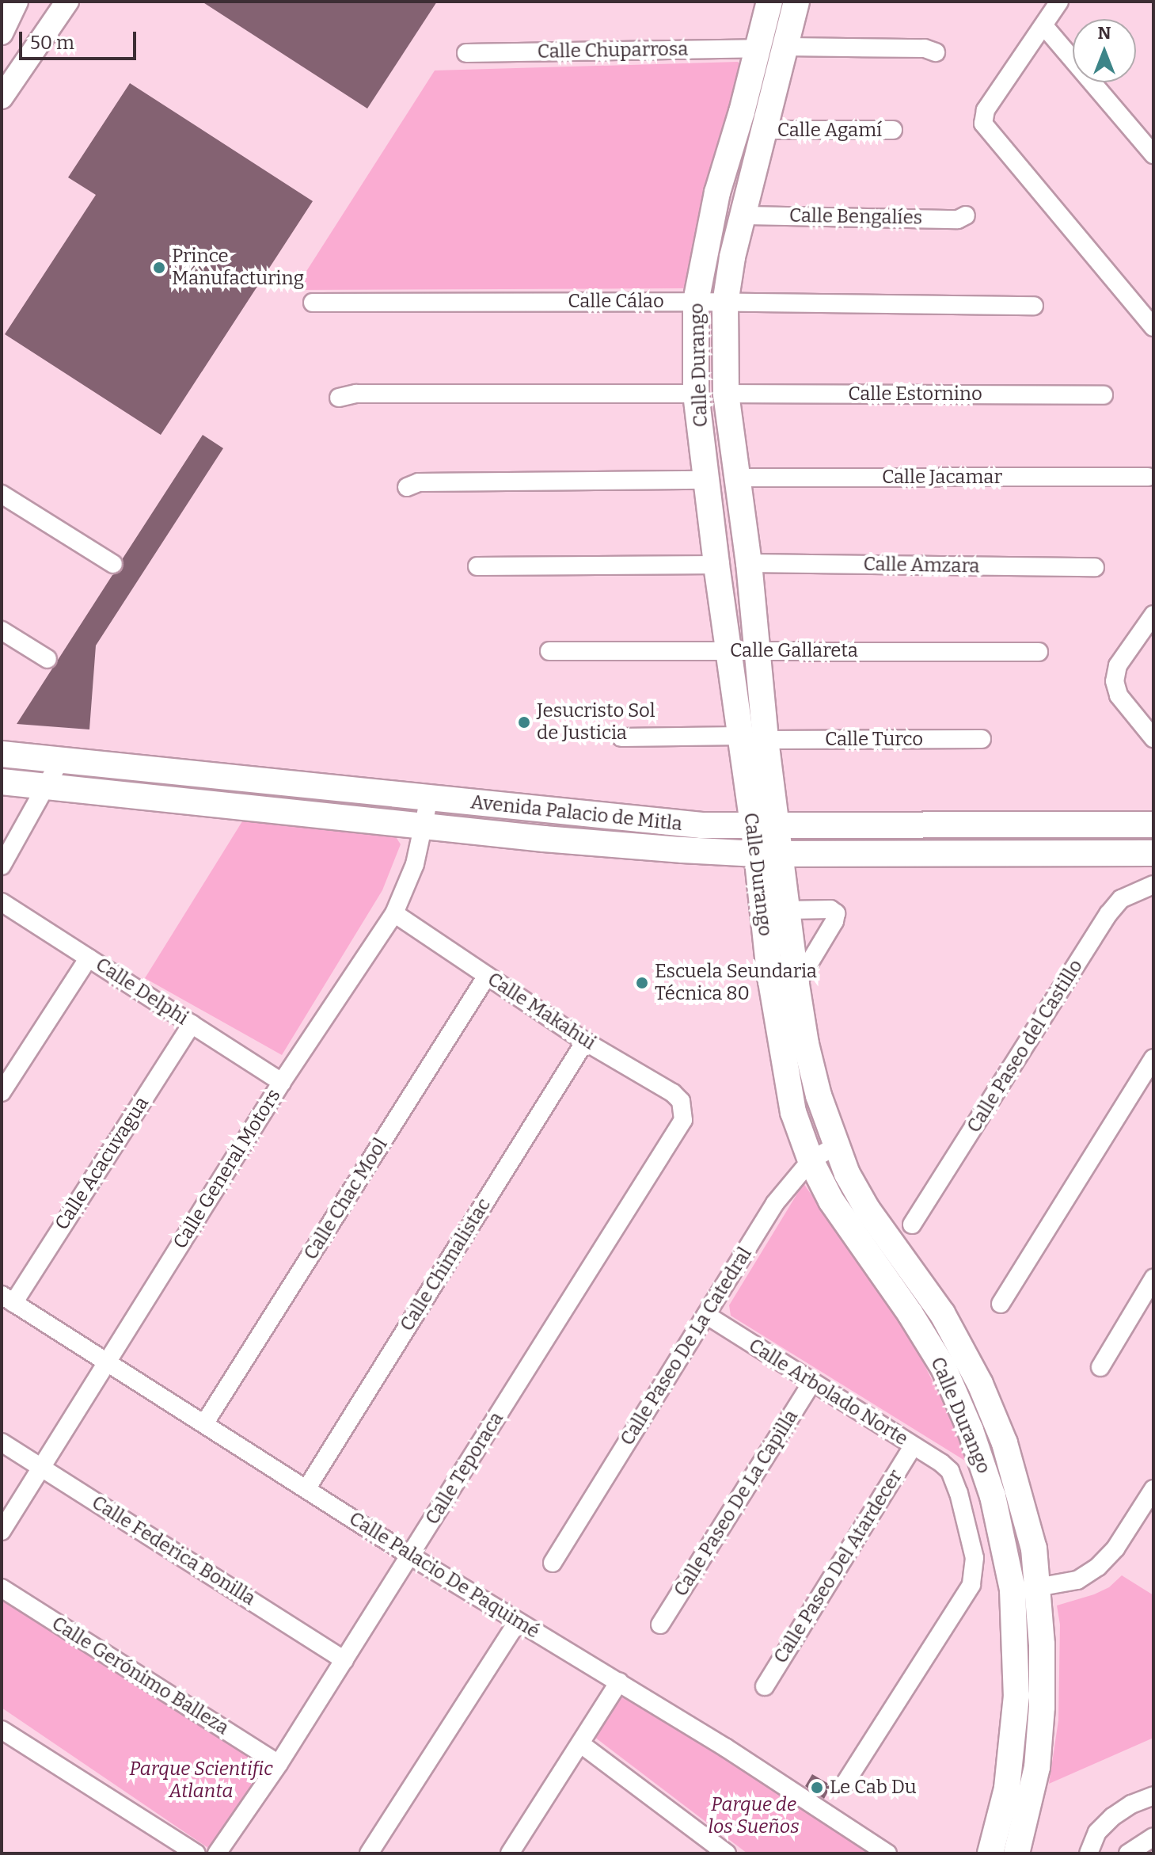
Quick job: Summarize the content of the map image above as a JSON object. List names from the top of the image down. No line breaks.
{"streets":{"main road":["Calle Durango","Avenida Palacio de Mitla"],"street":["Calle Chuparrosa","Calle Agamí","Calle Bengalíes","Calle Cálao","Calle Estornino","Calle Jacamar","Calle Amzara","Calle Gallareta","Calle Turco","Calle Delphi","Calle Makahui","Calle Paseo del Castillo","Calle Acacuvagua","Calle General Motors","Calle Chac Mool","Calle Chimalistac","Calle Paseo De La Catedral","Calle Arbolado Norte","Calle Teporaca","Calle Paseo De La Capilla","Calle Federica Bonilla","Calle Paseo Del Atardecer","Calle Palacio De Paquimé","Calle Gerónimo Balleza"]},"crossings":[["Calle Chuparrosa","Calle Durango"],["Calle Agamí","Calle Durango"],["Calle Bengalíes","Calle Durango"],["Calle Cálao","Calle Durango"],["Calle Durango","Calle Estornino"],["Calle Durango","Calle Jacamar"],["Calle Durango","Calle Amzara"],["Calle Durango","Calle Gallareta"],["Calle Durango","Calle Turco"],["Calle Durango","Avenida Palacio de Mitla"],["Calle Durango","Calle Paseo De La Catedral"],["Avenida Palacio de Mitla","Calle General Motors"],["Calle Delphi","Calle Acacuvagua"],["Calle Delphi","Calle General Motors"],["Calle Makahui","Calle General Motors"],["Calle Makahui","Calle Chac Mool"],["Calle Makahui","Calle Chimalistac"],["Calle Makahui","Calle Teporaca"],["Calle Acacuvagua","Calle Palacio De Paquimé"],["Calle General Motors","Calle Federica Bonilla"],["Calle General Motors","Calle Palacio De Paquimé"],["Calle Chac Mool","Calle Palacio De Paquimé"],["Calle Chimalistac","Calle Palacio De Paquimé"],["Calle Paseo De La Catedral","Calle Arbolado Norte"],["Calle Arbolado Norte","Calle Paseo De La Capilla"],["Calle Arbolado Norte","Calle Paseo Del Atardecer"],["Calle Teporaca","Calle Federica Bonilla"],["Calle Teporaca","Calle Palacio De Paquimé"],["Calle Teporaca","Calle Gerónimo Balleza"]],"parks":["Parque Scientific Atlanta","Parque de los Sueños"],"places":["Prince Manufacturing","Jesucristo Sol de Justicia","Escuela Seundaria Técnica 80","Le Cab Du"],"scale_bar":"50 m","north":"top"}
